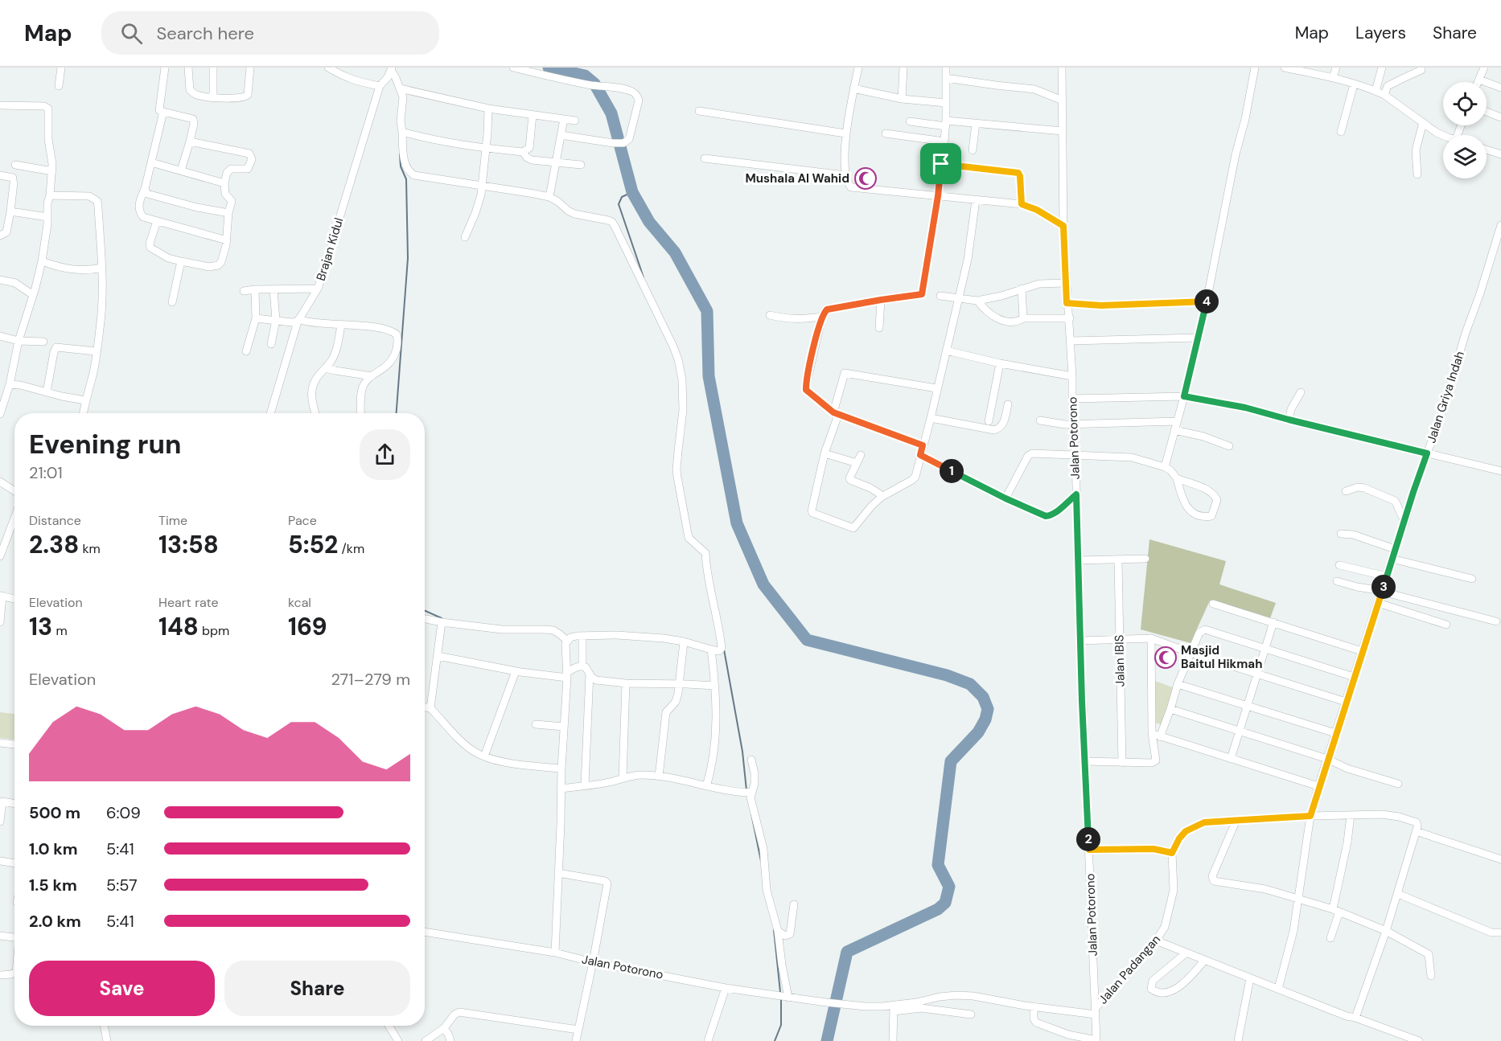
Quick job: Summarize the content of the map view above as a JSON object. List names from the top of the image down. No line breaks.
{"streets":{"street":["Brajan Kidul","Jalan Griya Indah","Jalan Potorono","Jalan IBIS","Jalan Padangan"]},"crossings":[["Jalan Potorono","Jalan Padangan"]],"places":{"mosque":["Mushala Al Wahid","Masjid Baitul Hikmah"]},"page":{"header":"Map","search":"Search here","nav":["Map","Layers","Share"],"pins":["4","1","3","2"],"heading":["Evening run","21:01"],"stats":[["Distance","2.38 km"],["Time","13:58"],["Pace","5:52 /km"],["Elevation","13 m"],["Heart rate","148 bpm"],["kcal","169"]],"chart":["Elevation","271–279 m"],"list":[{"name":"500 m","note":"6:09"},{"name":"1.0 km","note":"5:41"},{"name":"1.5 km","note":"5:57"},{"name":"2.0 km","note":"5:41"}],"buttons":["Save","Share"]}}
